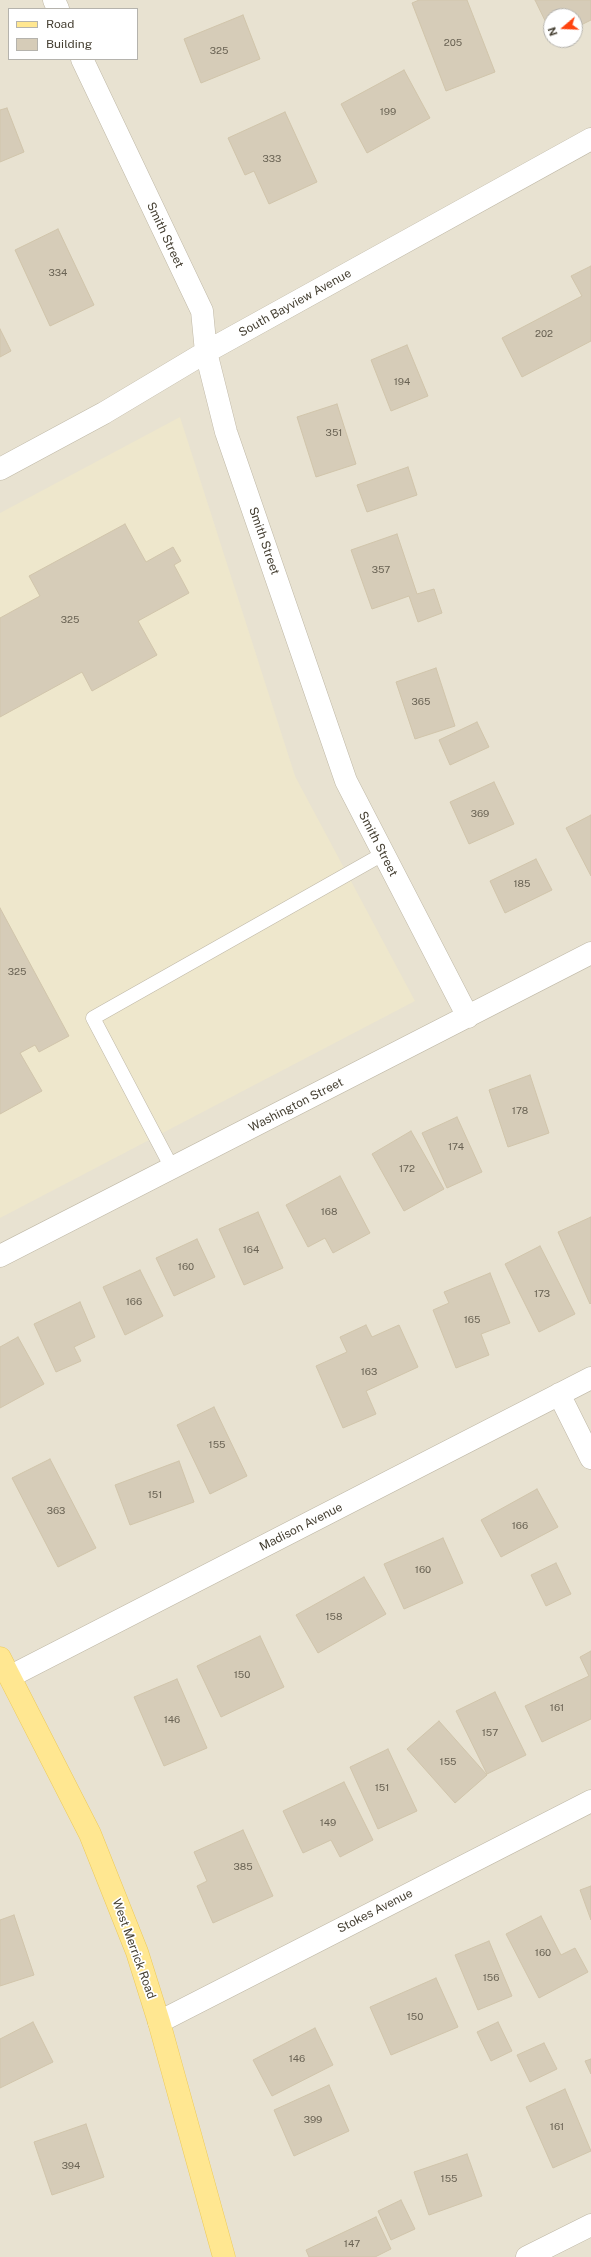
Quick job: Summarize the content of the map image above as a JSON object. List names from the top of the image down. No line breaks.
{"streets":{"main road":["West Merrick Road"],"street":["Smith Street","South Bayview Avenue","Washington Street","Madison Avenue","Stokes Avenue"]},"crossings":[["Smith Street","South Bayview Avenue"],["Smith Street","Washington Street"],["Madison Avenue","West Merrick Road"],["Stokes Avenue","West Merrick Road"]],"house_numbers":["205","325","199","333","334","202","194","351","357","325","365","369","185","325","178","174","172","168","164","160","173","166","165","163","155","151","363","166","160","158","150","161","146","157","155","151","149","385","160","156","150","146","399","161","394","155","147"],"legend":["Road","Building"],"north":"left"}
